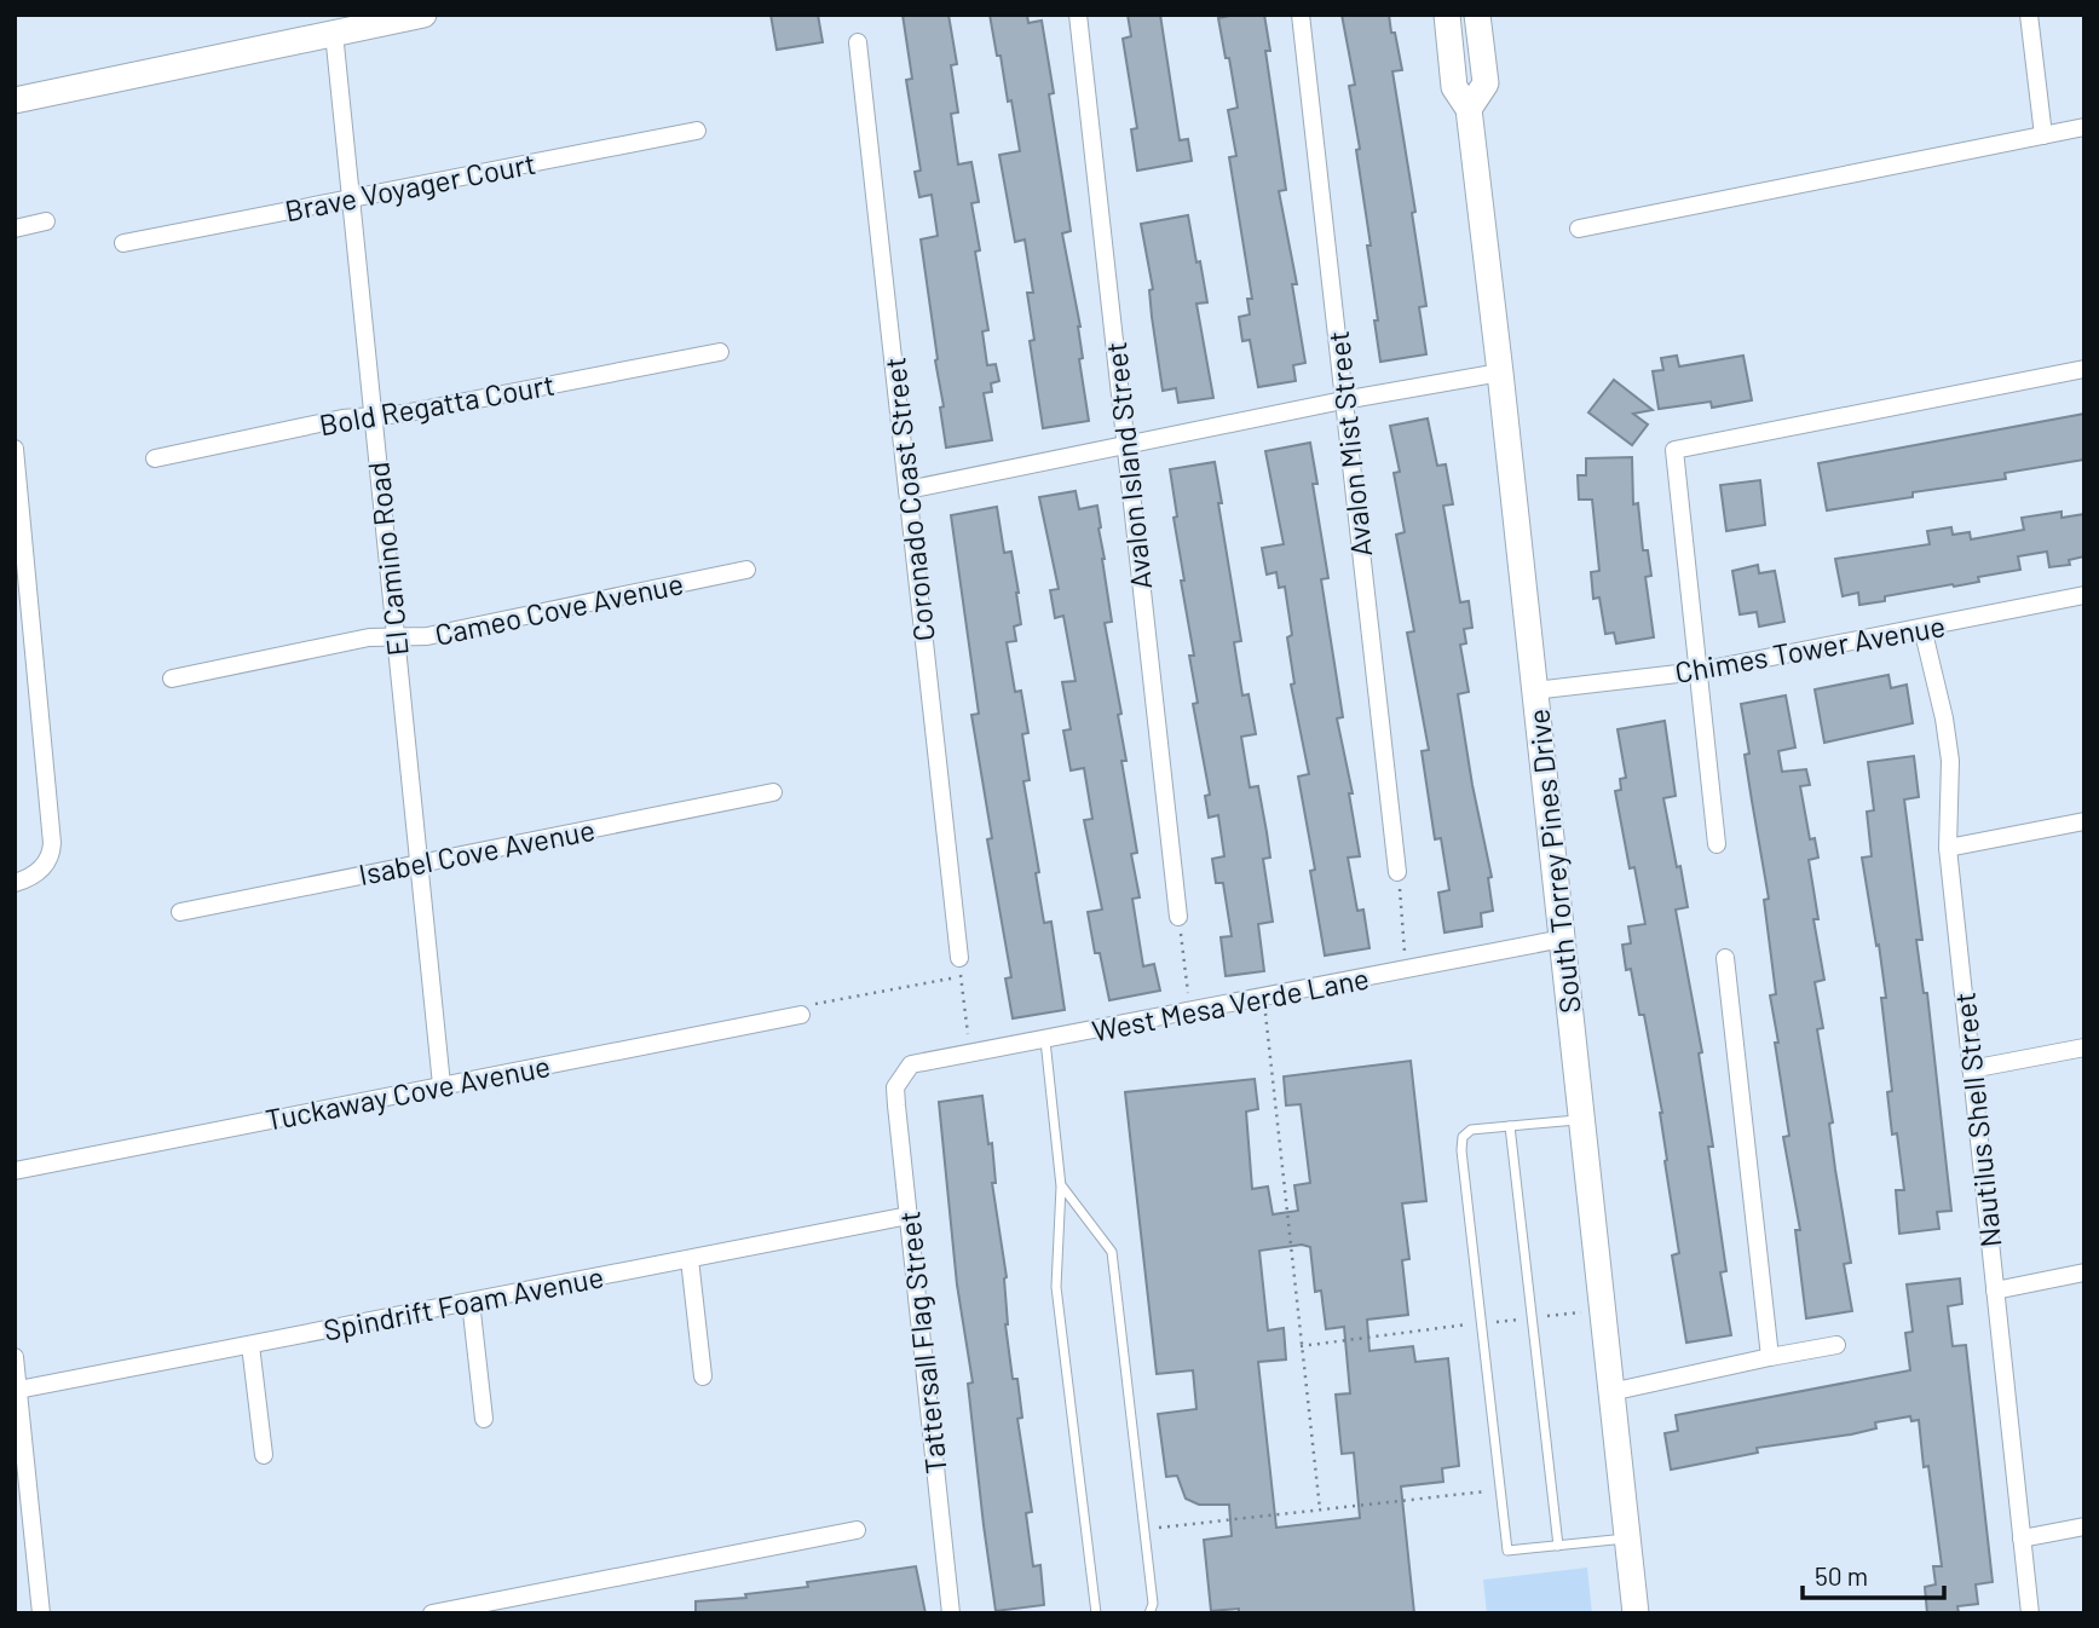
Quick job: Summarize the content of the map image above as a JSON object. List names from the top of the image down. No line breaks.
{"streets":{"street":["Brave Voyager Court","Bold Regatta Court","Avalon Mist Street","Avalon Island Street","Coronado Coast Street","El Camino Road","Cameo Cove Avenue","Chimes Tower Avenue","Isabel Cove Avenue","South Torrey Pines Drive","West Mesa Verde Lane","Tuckaway Cove Avenue","Nautilus Shell Street","Spindrift Foam Avenue","Tattersall Flag Street"]},"crossings":[["Brave Voyager Court","El Camino Road"],["Bold Regatta Court","El Camino Road"],["El Camino Road","Cameo Cove Avenue"],["El Camino Road","Isabel Cove Avenue"],["El Camino Road","Tuckaway Cove Avenue"],["Chimes Tower Avenue","South Torrey Pines Drive"],["Chimes Tower Avenue","Nautilus Shell Street"],["South Torrey Pines Drive","West Mesa Verde Lane"],["West Mesa Verde Lane","Tattersall Flag Street"],["Spindrift Foam Avenue","Tattersall Flag Street"]],"scale_bar":"50 m"}
